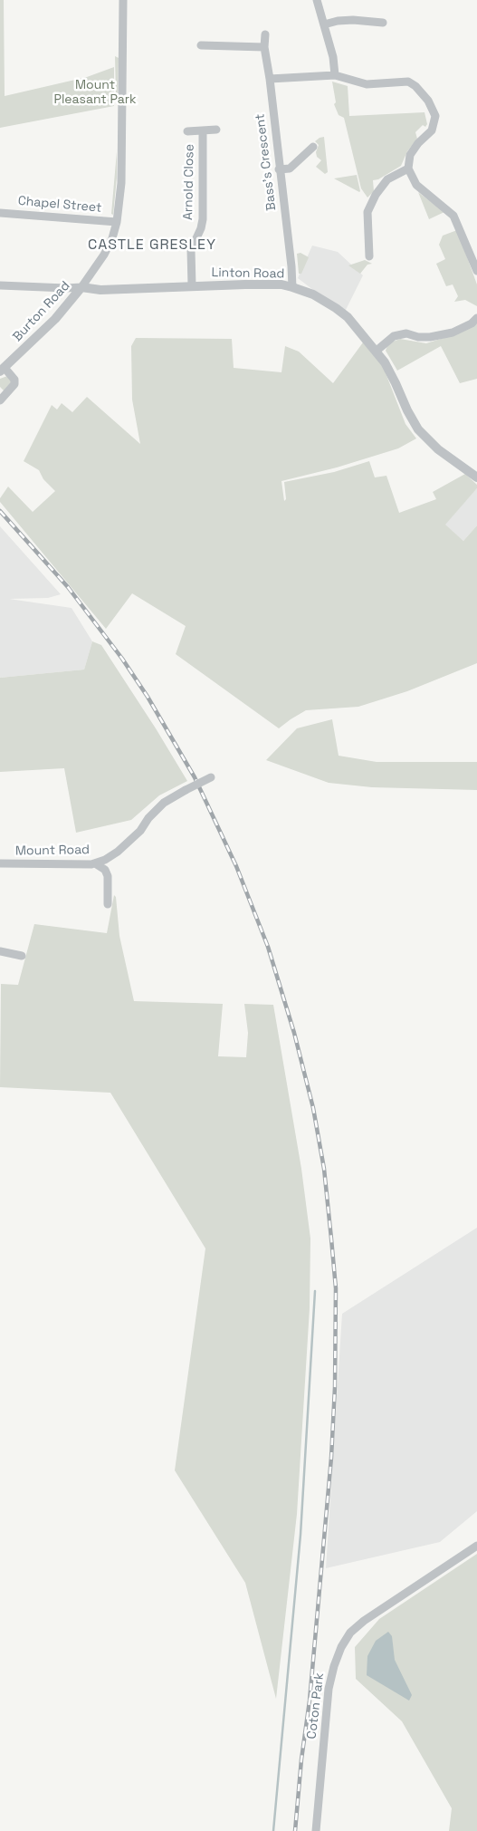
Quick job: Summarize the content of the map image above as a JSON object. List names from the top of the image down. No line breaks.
{"streets":{"street":["Bass's Crescent","Arnold Close","Chapel Street","Linton Road","Burton Road","Mount Road","Coton Park"]},"crossings":[["Bass's Crescent","Linton Road"],["Arnold Close","Linton Road"],["Linton Road","Burton Road"]],"districts":["CASTLE GRESLEY"],"parks":["Mount Pleasant Park"]}
